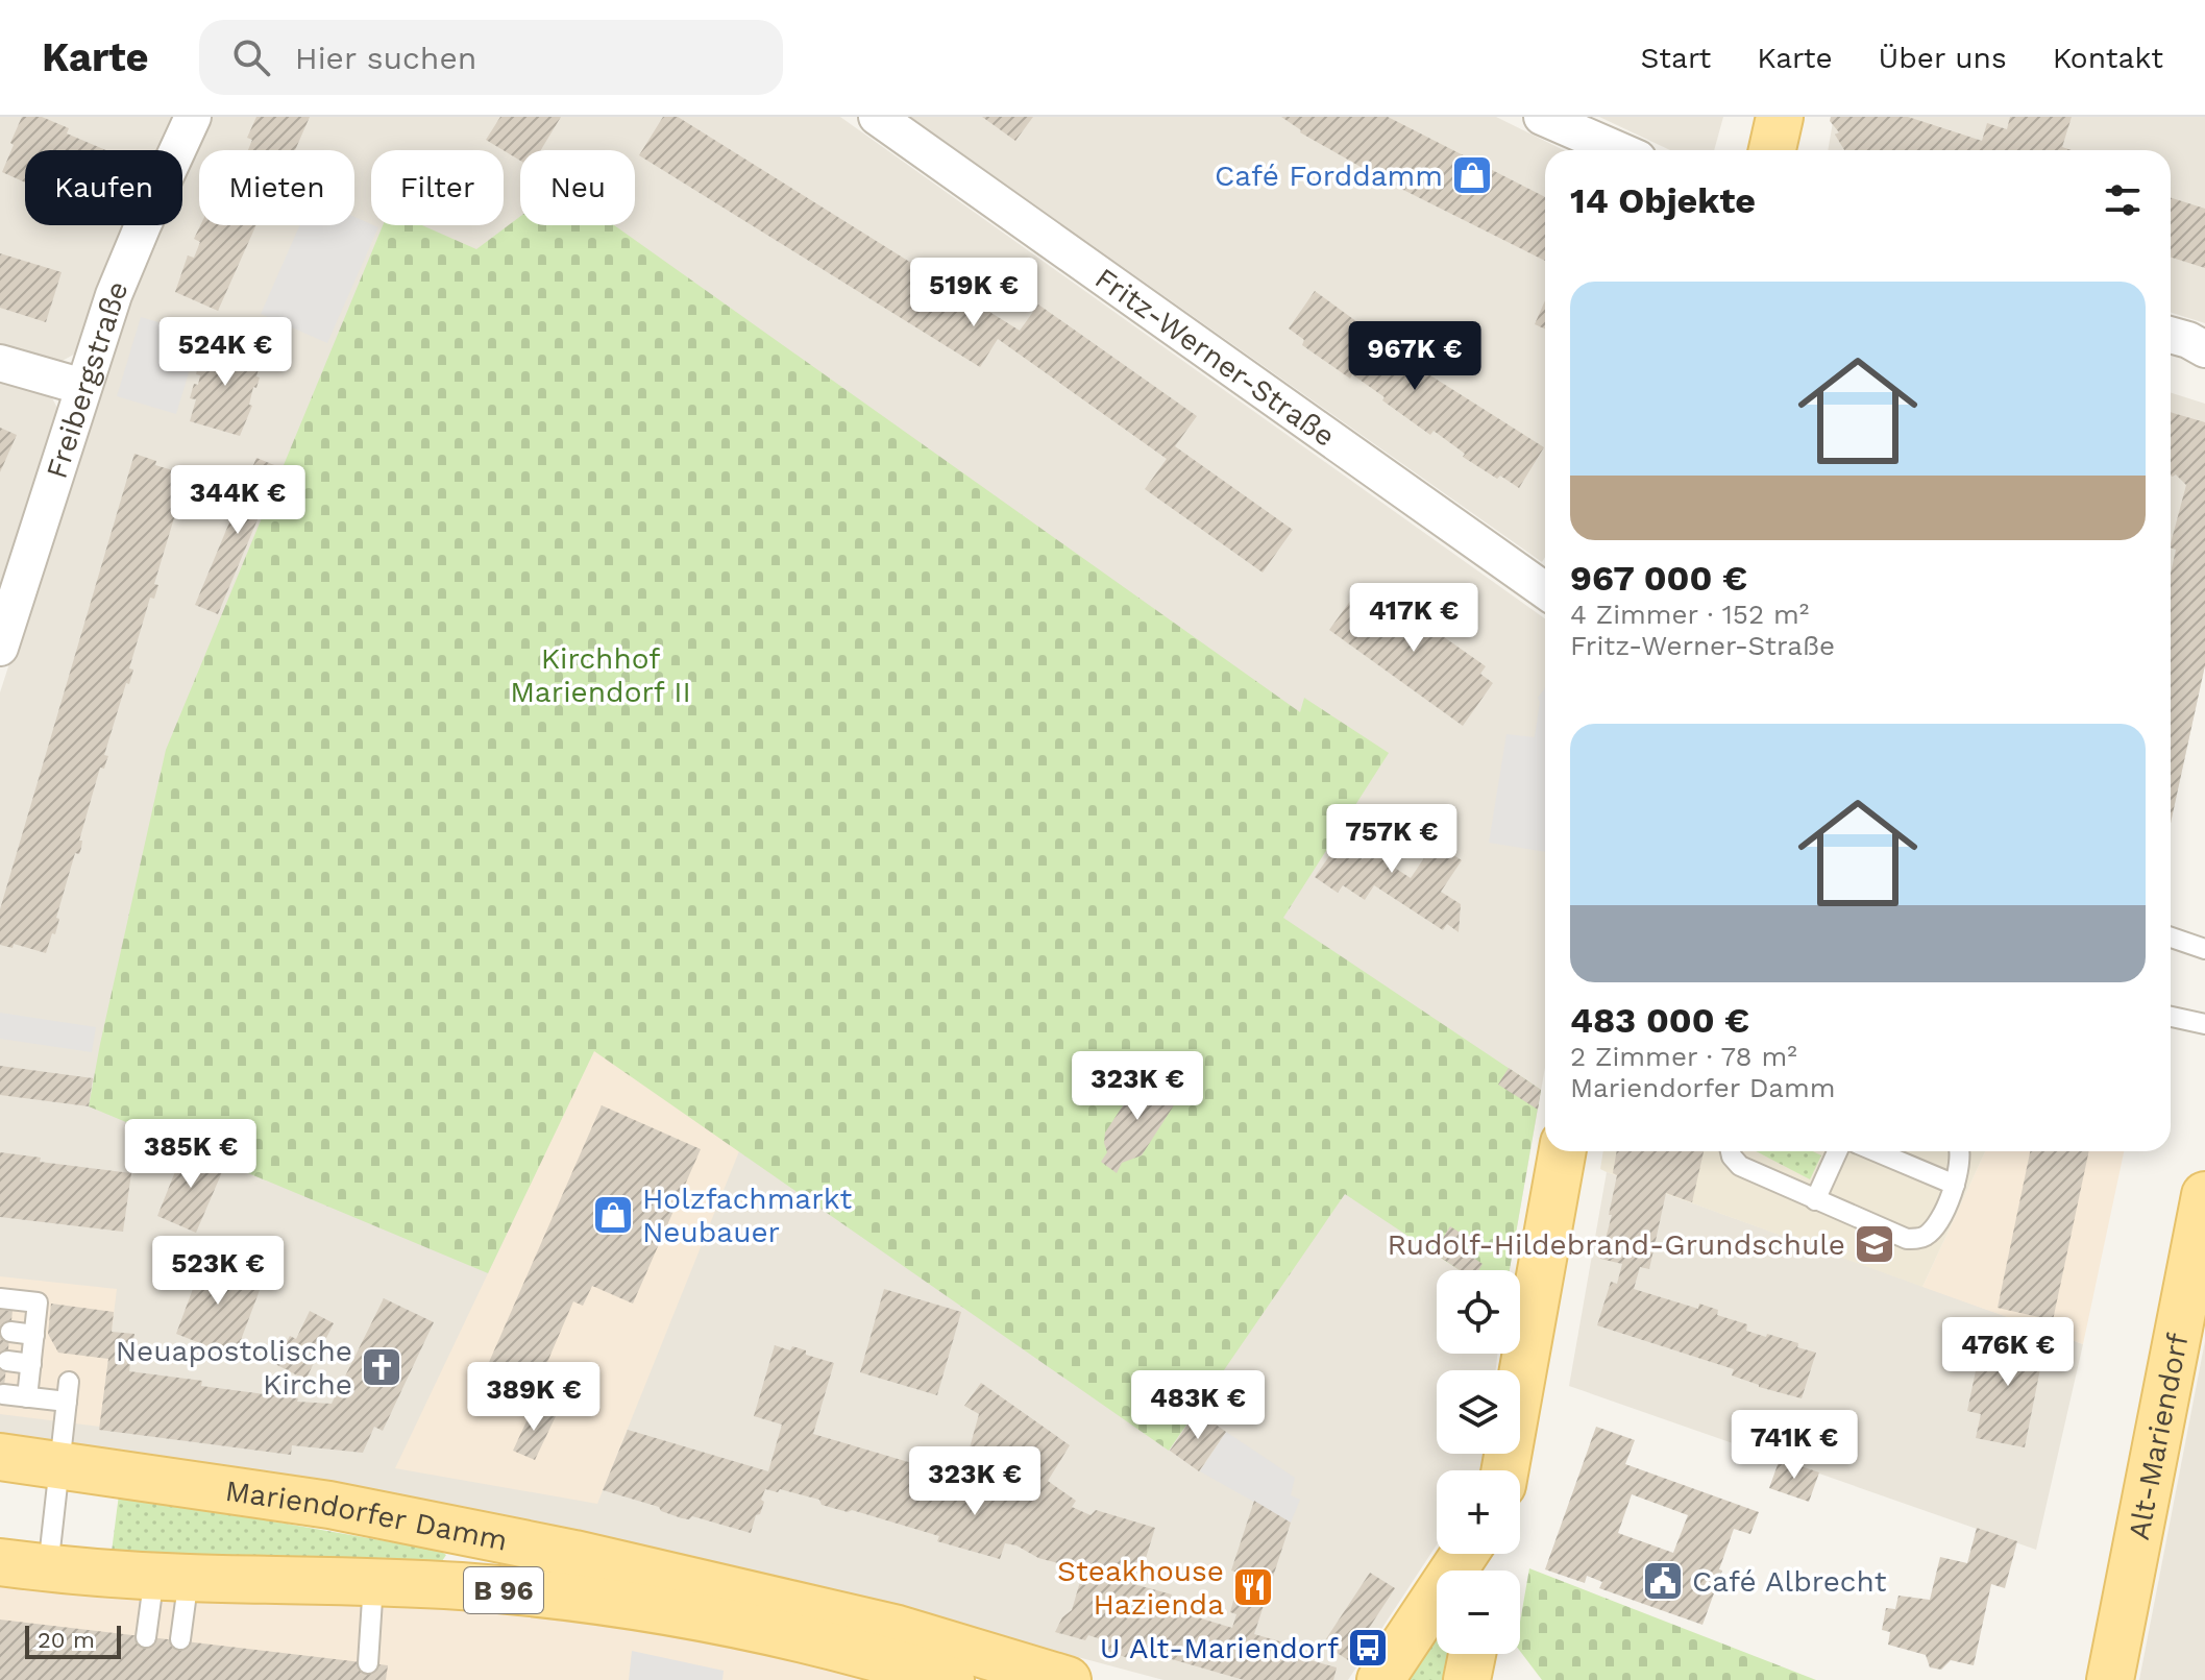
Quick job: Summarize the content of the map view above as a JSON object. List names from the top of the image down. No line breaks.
{"streets":{"main road":["Alt-Mariendorf","Mariendorfer Damm","B 96"],"street":["Fritz-Werner-Straße","Freibergstraße"]},"parks":["Kirchhof Mariendorf II"],"places":{"shop":["Café Forddamm","Holzfachmarkt Neubauer"],"school or university":["Rudolf-Hildebrand-Grundschule"],"church":["Neuapostolische Kirche"],"public building":["Café Albrecht"],"restaurant":["Steakhouse Hazienda"],"bus stop":["U Alt-Mariendorf"]},"scale_bar":"20 m","page":{"header":"Karte","search":"Hier suchen","nav":["Start","Karte","Über uns","Kontakt"],"chip":["Kaufen","Mieten","Filter","Neu"],"heading":"14 Objekte","list":[{"name":"967 000 €","note":"4 Zimmer · 152 m² · Fritz-Werner-Straße"},{"name":"483 000 €","note":"2 Zimmer · 78 m² · Mariendorfer Damm"}],"price":["519K €","524K €","967K €","344K €","417K €","757K €","323K €","385K €","523K €","476K €","389K €","483K €","741K €","323K €"],"map_buttons":["+","−"],"scale":"20 m"}}
